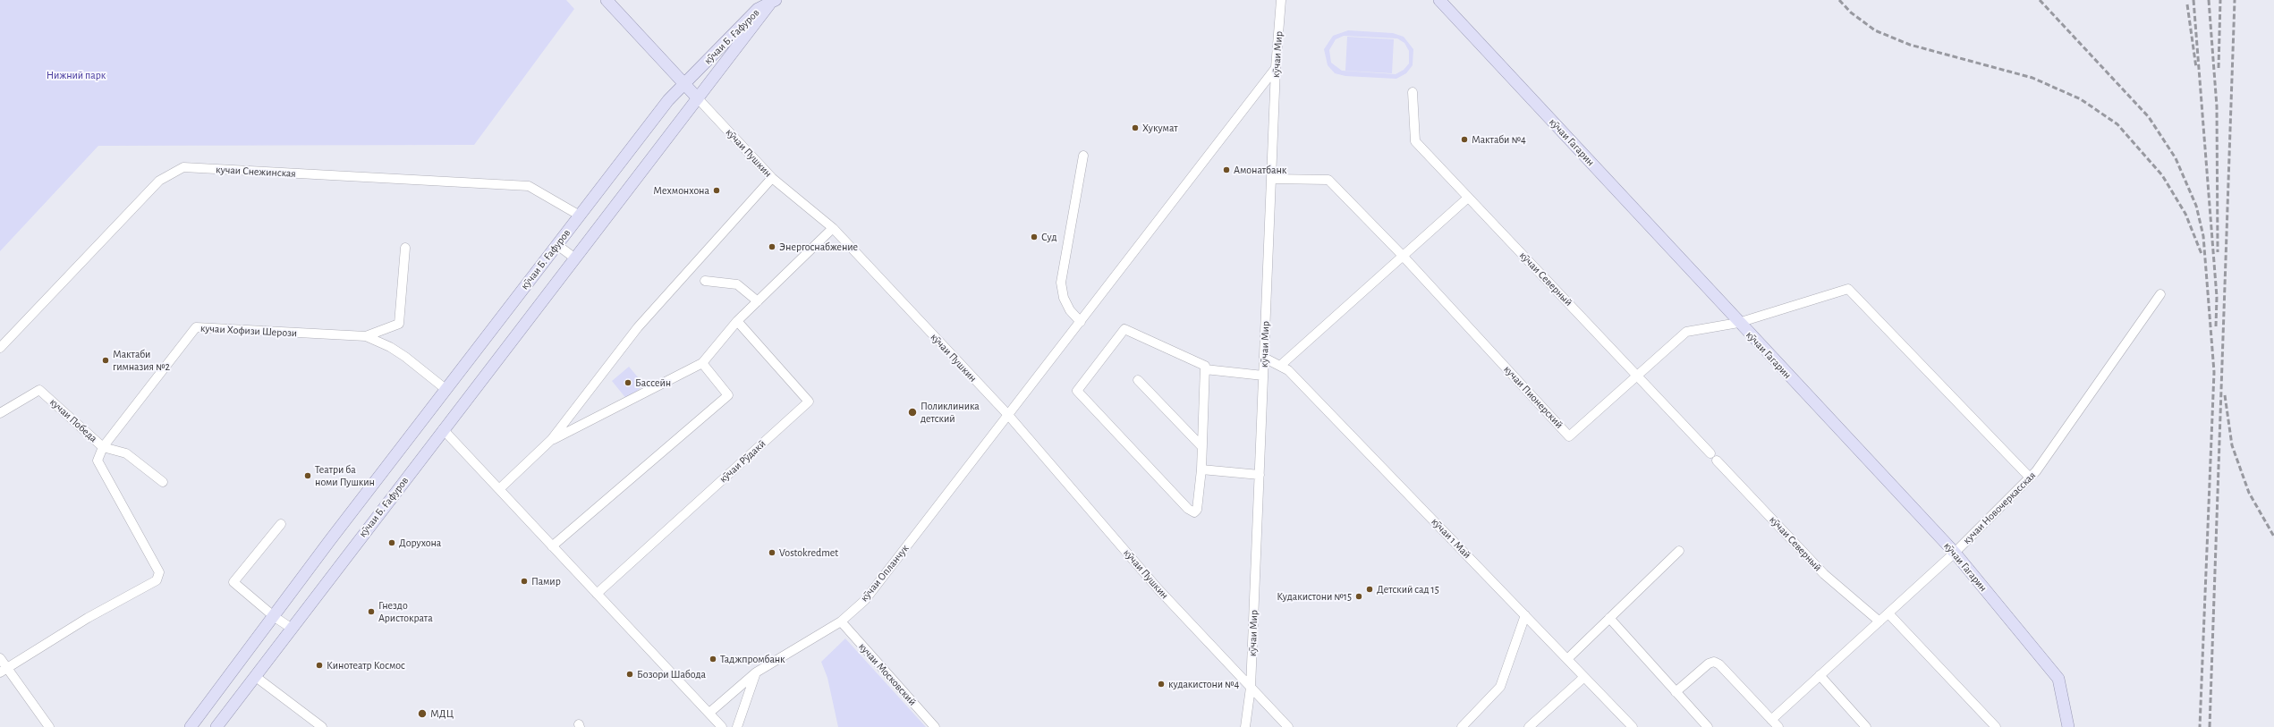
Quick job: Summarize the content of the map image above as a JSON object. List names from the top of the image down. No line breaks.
{"streets":{"main road":["кӯчаи Б. Ғафуров","кӯчаи Гагарин","кӯчаи Пушкин"],"street":["кӯчаи Мир","кучаи Снежинская","кӯчаи Северный","кучаи Хофизи Шерози","кучаи Пионерский","кучаи Победа","кӯчаи Рӯдакӣ","кучаи Новочеркасская","кӯчаи 1 Май","кӯчаи Опланчук","кучаи Московский"]},"crossings":[["кӯчаи Б. Ғафуров","кӯчаи Пушкин"],["кӯчаи Б. Ғафуров","кучаи Снежинская"],["кӯчаи Мир","кӯчаи Пушкин"],["кӯчаи Мир","кучаи Пионерский"],["кӯчаи Мир","кӯчаи 1 Май"],["кӯчаи Мир","кӯчаи Опланчук"],["кӯчаи Гагарин","кучаи Пионерский"],["кӯчаи Гагарин","кучаи Новочеркасская"],["кӯчаи Пушкин","кӯчаи Опланчук"],["кӯчаи Северный","кучаи Пионерский"],["кӯчаи Северный","кучаи Новочеркасская"],["кучаи Хофизи Шерози","кучаи Победа"],["кучаи Пионерский","кучаи Новочеркасская"],["кӯчаи Опланчук","кучаи Московский"]],"parks":["Нижний парк"],"places":["Хукумат","Мактаби №4","Амонатбанк","Мехмонхона","Суд","Энергоснабжение","Мактаби гимназия №2","Бассейн","Поликлиника детский","Театри ба номи Пушкин","Дорухона","Vostokredmet","Памир","Детский сад 15","Кудакистони №15","Гнездо Аристократа","Таджпромбанк","Кинотеатр Космос","Бозори Шабода","кудакистони №4","МДЦ"]}
